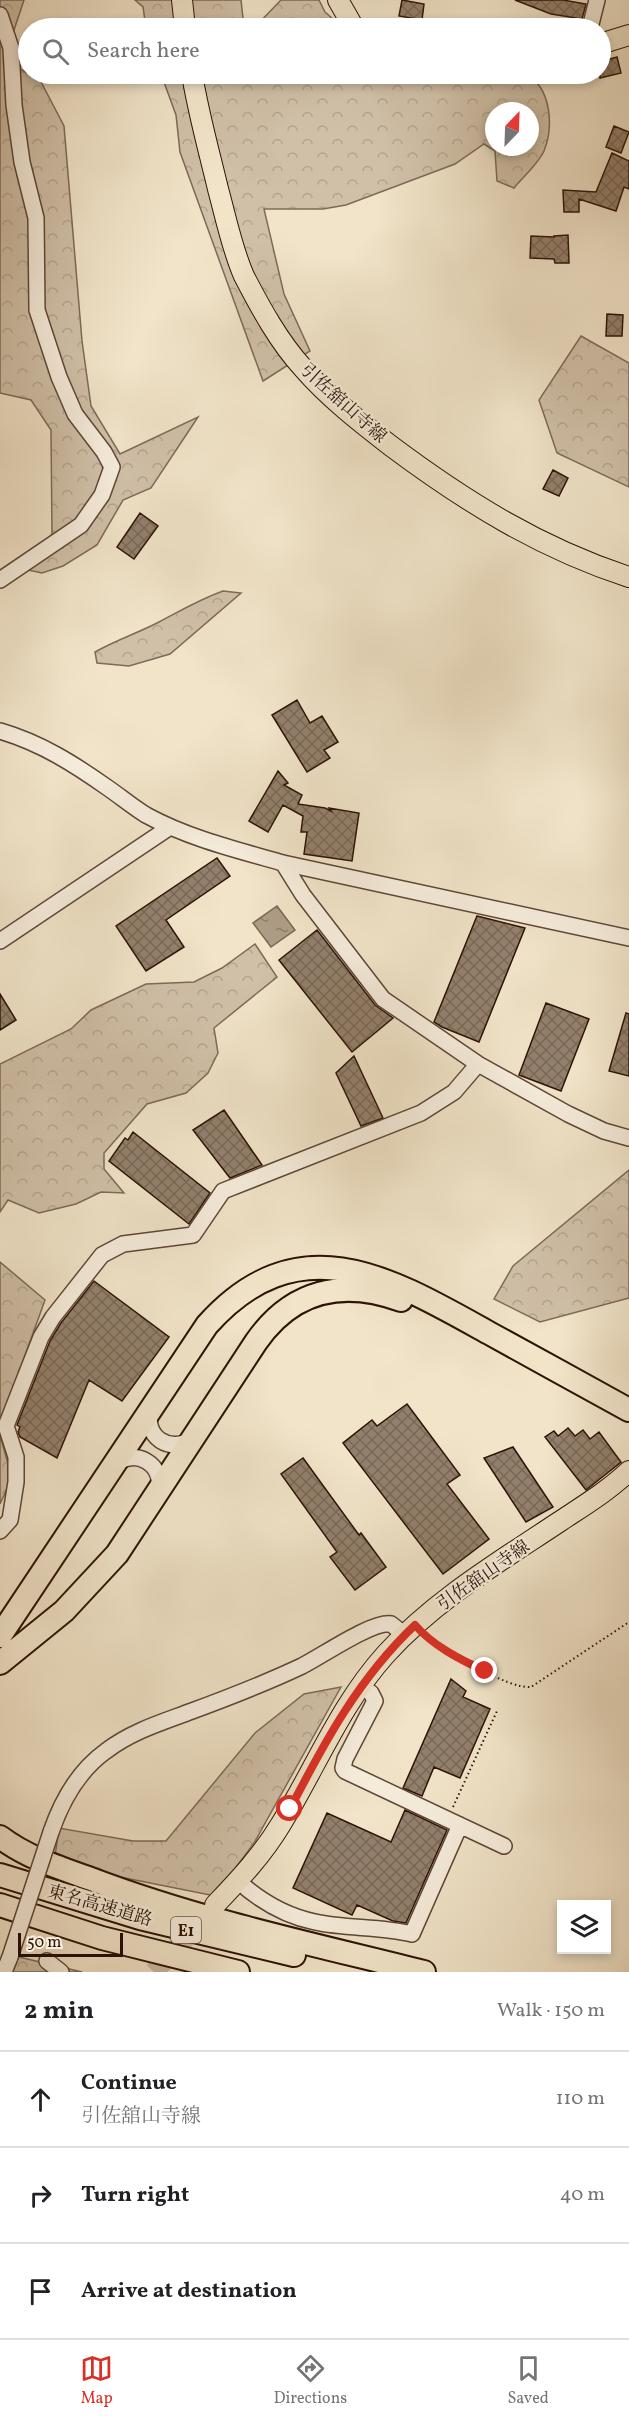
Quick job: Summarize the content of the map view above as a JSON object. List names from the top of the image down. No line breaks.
{"streets":{"highway":["東名高速道路","E1"],"main road":["引佐舘山寺線"]},"scale_bar":"50 m","north":"top right","page":{"search":"Search here","scale":"50 m","heading":["2 min","Walk · 150 m"],"list":[["Continue","引佐舘山寺線","110 m"],["Turn right","40 m"],"Arrive at destination"],"nav":["Map","Directions","Saved"]}}
